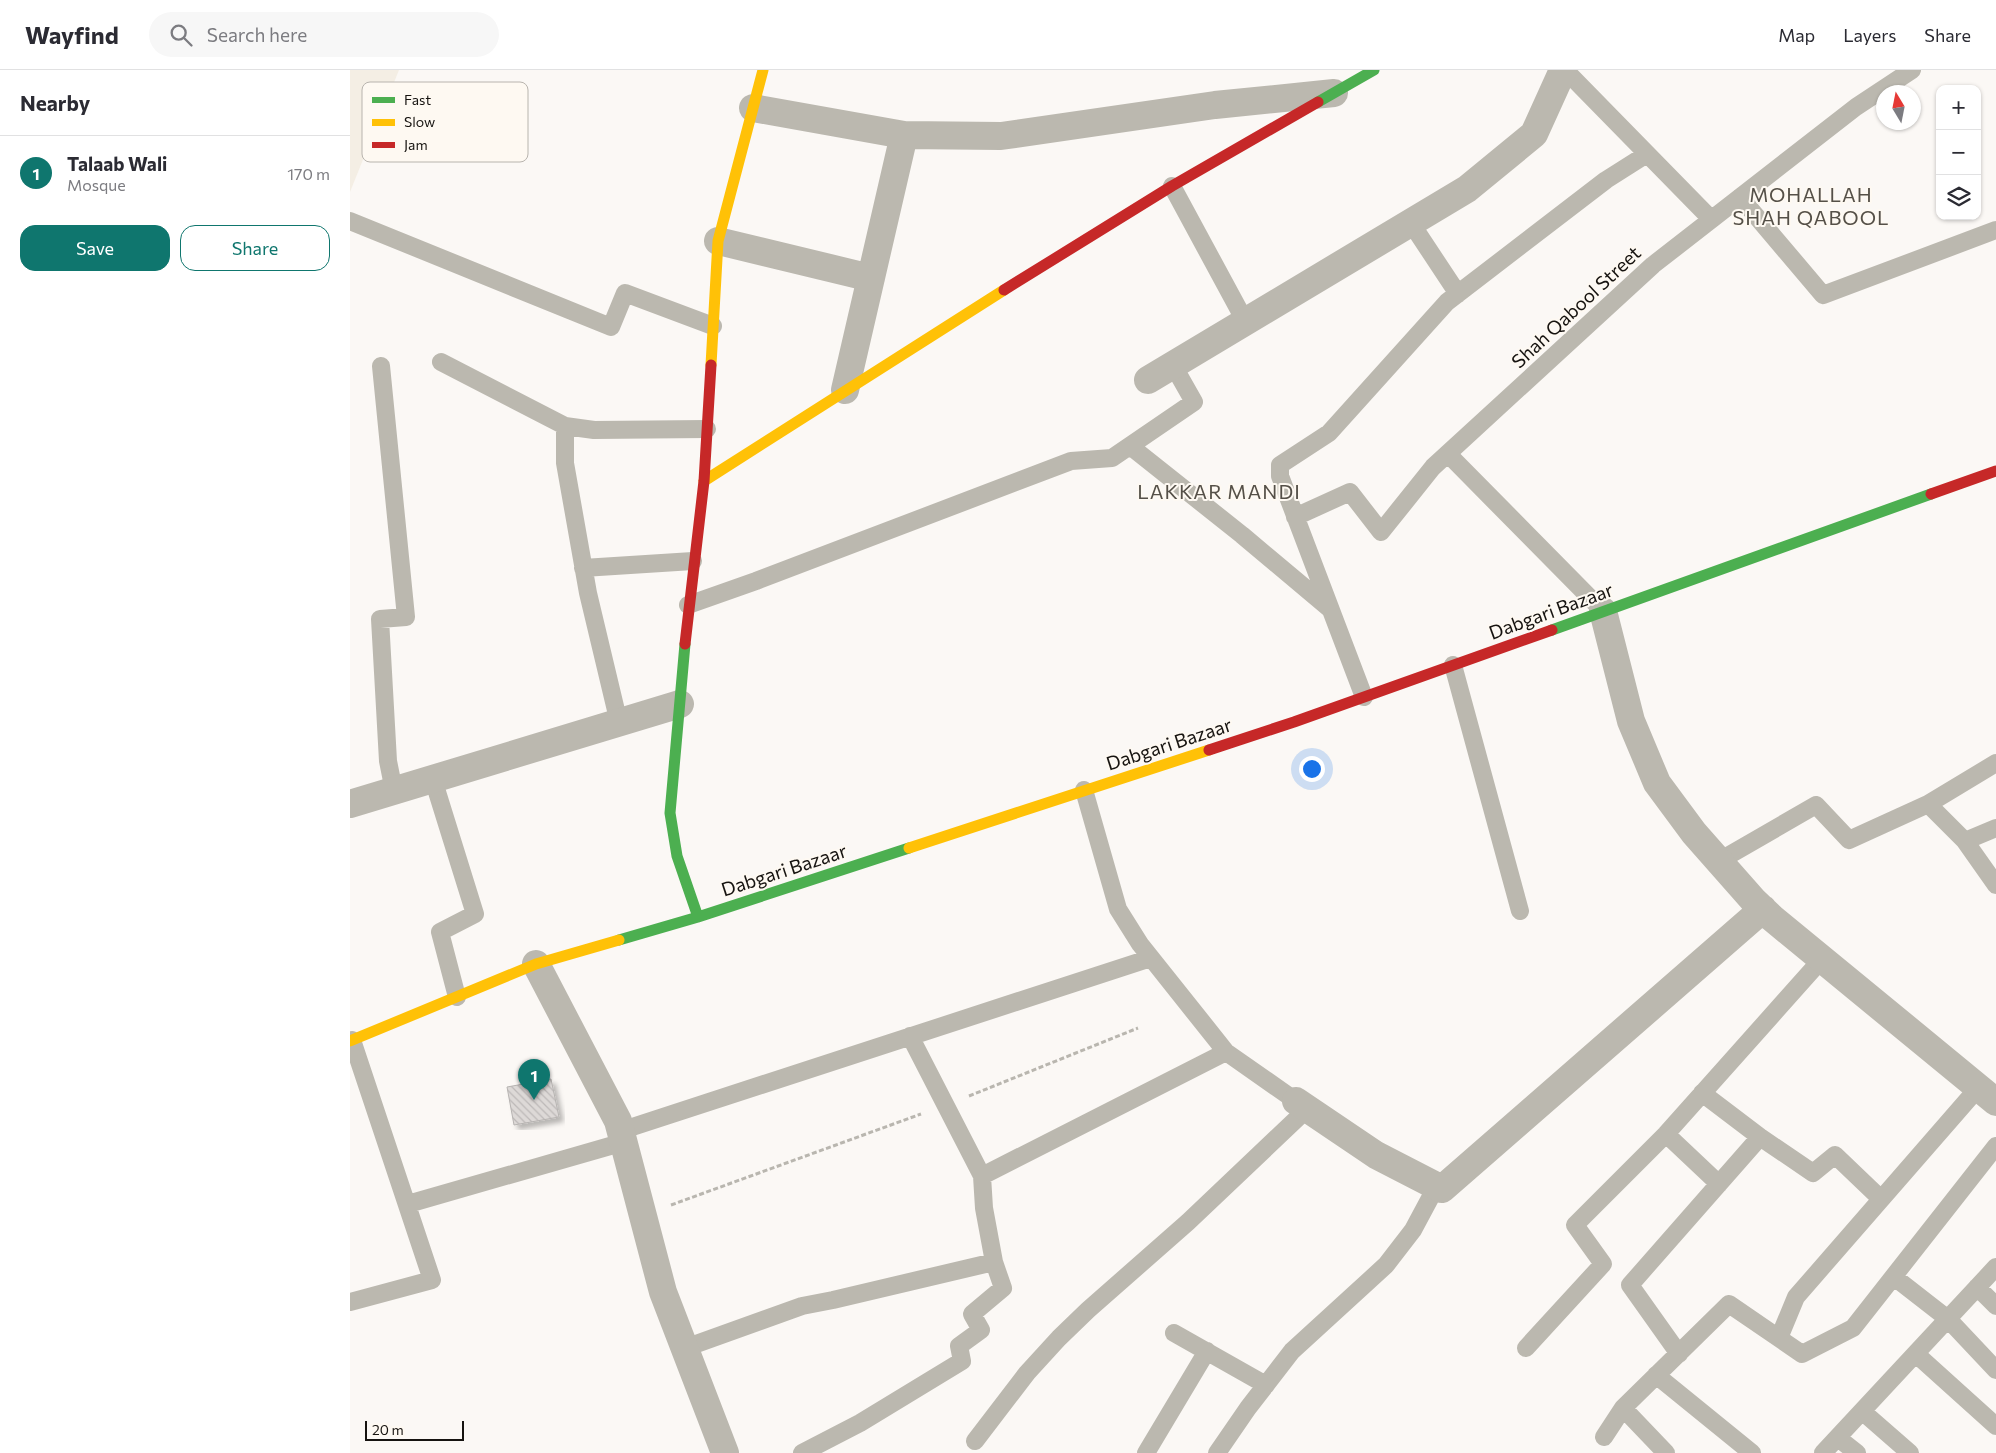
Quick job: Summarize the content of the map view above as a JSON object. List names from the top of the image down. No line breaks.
{"streets":{"street":["Dabgari Bazaar"],"lane":["Shah Qabool Street"]},"districts":["MOHALLAH SHAH QABOOL","LAKKAR MANDI"],"legend":["Fast","Slow","Jam"],"scale_bar":"20 m","north":"top","page":{"header":"Wayfind","search":"Search here","nav":["Map","Layers","Share"],"heading":"Nearby","map_buttons":["+","−"],"list":[{"mark":"1","name":"Talaab Wali","note":"Mosque","value":"170 m"}],"buttons":["Save","Share"],"pins":"1","scale":"20 m"}}
